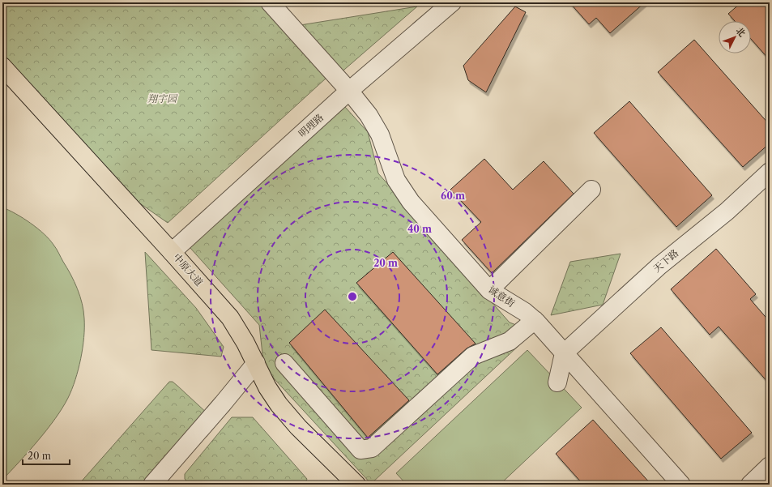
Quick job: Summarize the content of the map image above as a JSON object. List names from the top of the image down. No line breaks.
{"streets":{"main road":["中原大道"],"street":["明理路","天下路","诚意街"]},"crossings":[["明理路","中原大道"],["明理路","诚意街"],["天下路","诚意街"]],"parks":["翔宇园"],"scale_bar":"20 m","north":"top right","rings":["60 m","40 m","20 m"]}
